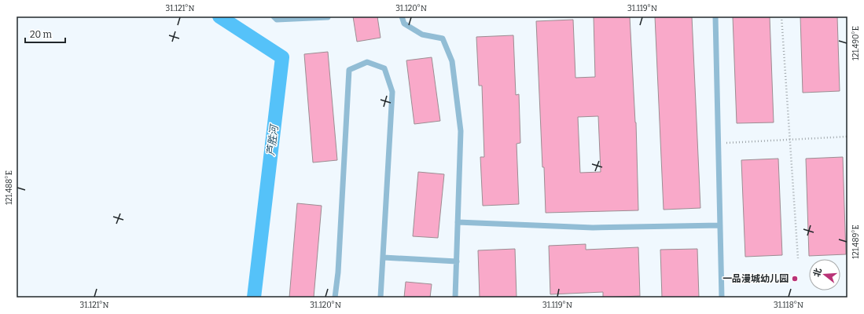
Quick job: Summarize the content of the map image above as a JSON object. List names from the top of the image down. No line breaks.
{"water":["芦胜河"],"places":["一品漫城幼儿园"],"scale_bar":"20 m","north":"left","coordinates":["31.121°N","31.120°N","31.119°N","121.490°E","121.488°E","121.489°E","31.118°N"]}
